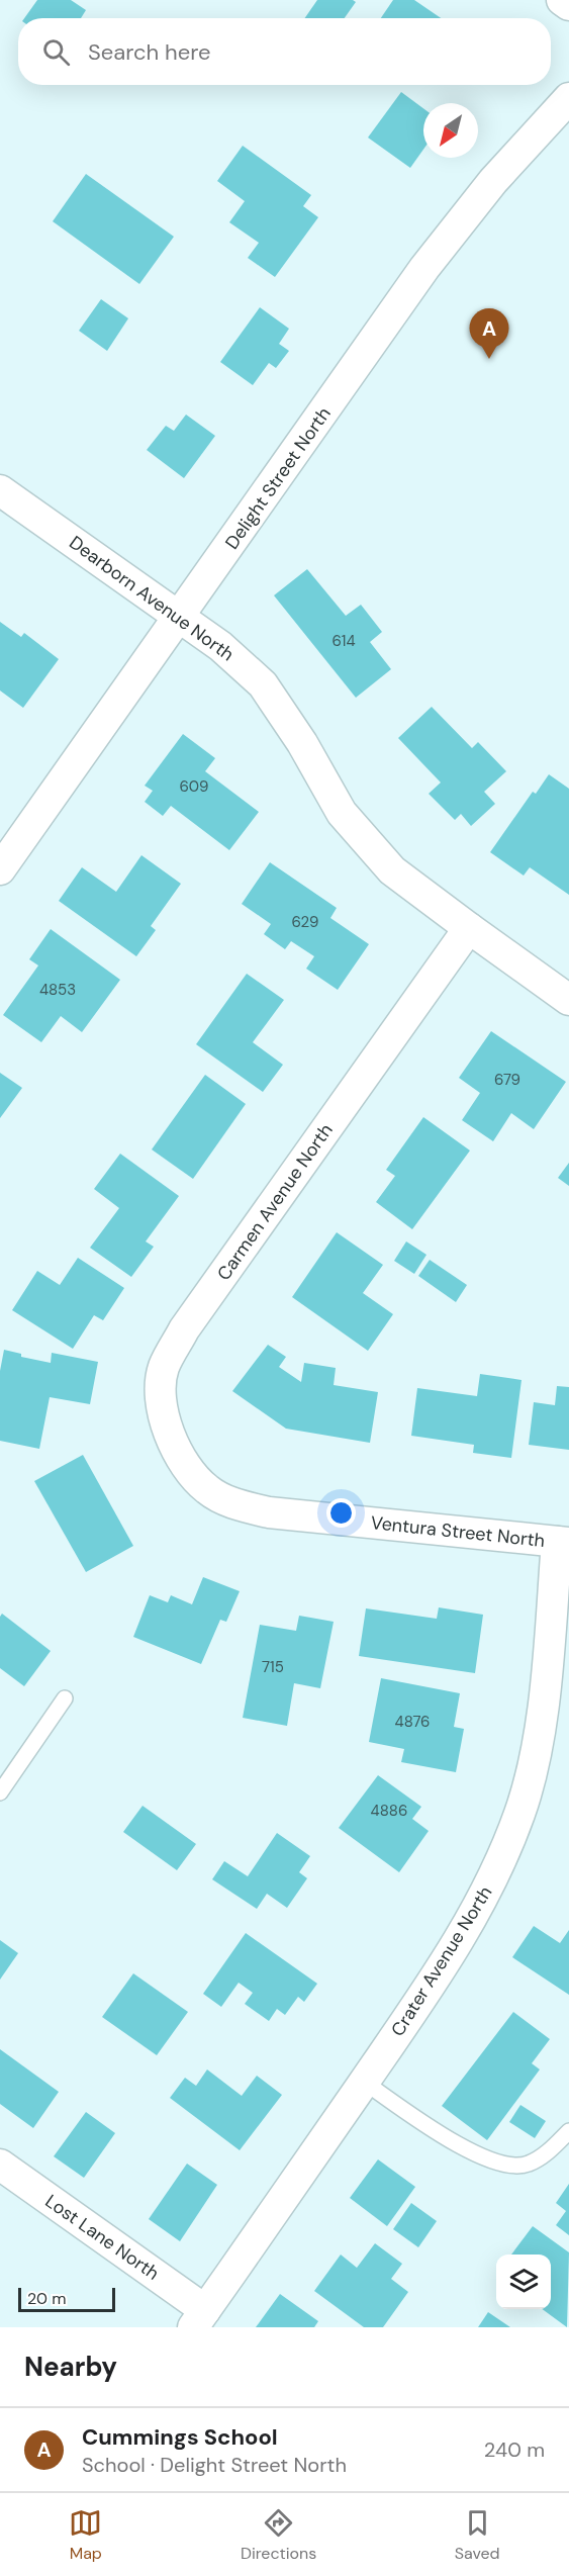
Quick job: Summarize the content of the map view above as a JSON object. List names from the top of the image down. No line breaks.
{"streets":{"street":["Delight Street North","Dearborn Avenue North","Carmen Avenue North","Ventura Street North","Crater Avenue North","Lost Lane North"]},"crossings":[["Delight Street North","Dearborn Avenue North"],["Dearborn Avenue North","Carmen Avenue North"],["Carmen Avenue North","Ventura Street North"],["Ventura Street North","Crater Avenue North"],["Crater Avenue North","Lost Lane North"]],"house_numbers":["614","609","629","4853","679","715","4876","4886"],"scale_bar":"20 m","north":"bottom left","page":{"search":"Search here","pins":"A","scale":"20 m","heading":"Nearby","list":[{"mark":"A","name":"Cummings School","note":"School · Delight Street North","value":"240 m"}],"nav":["Map","Directions","Saved"]}}
